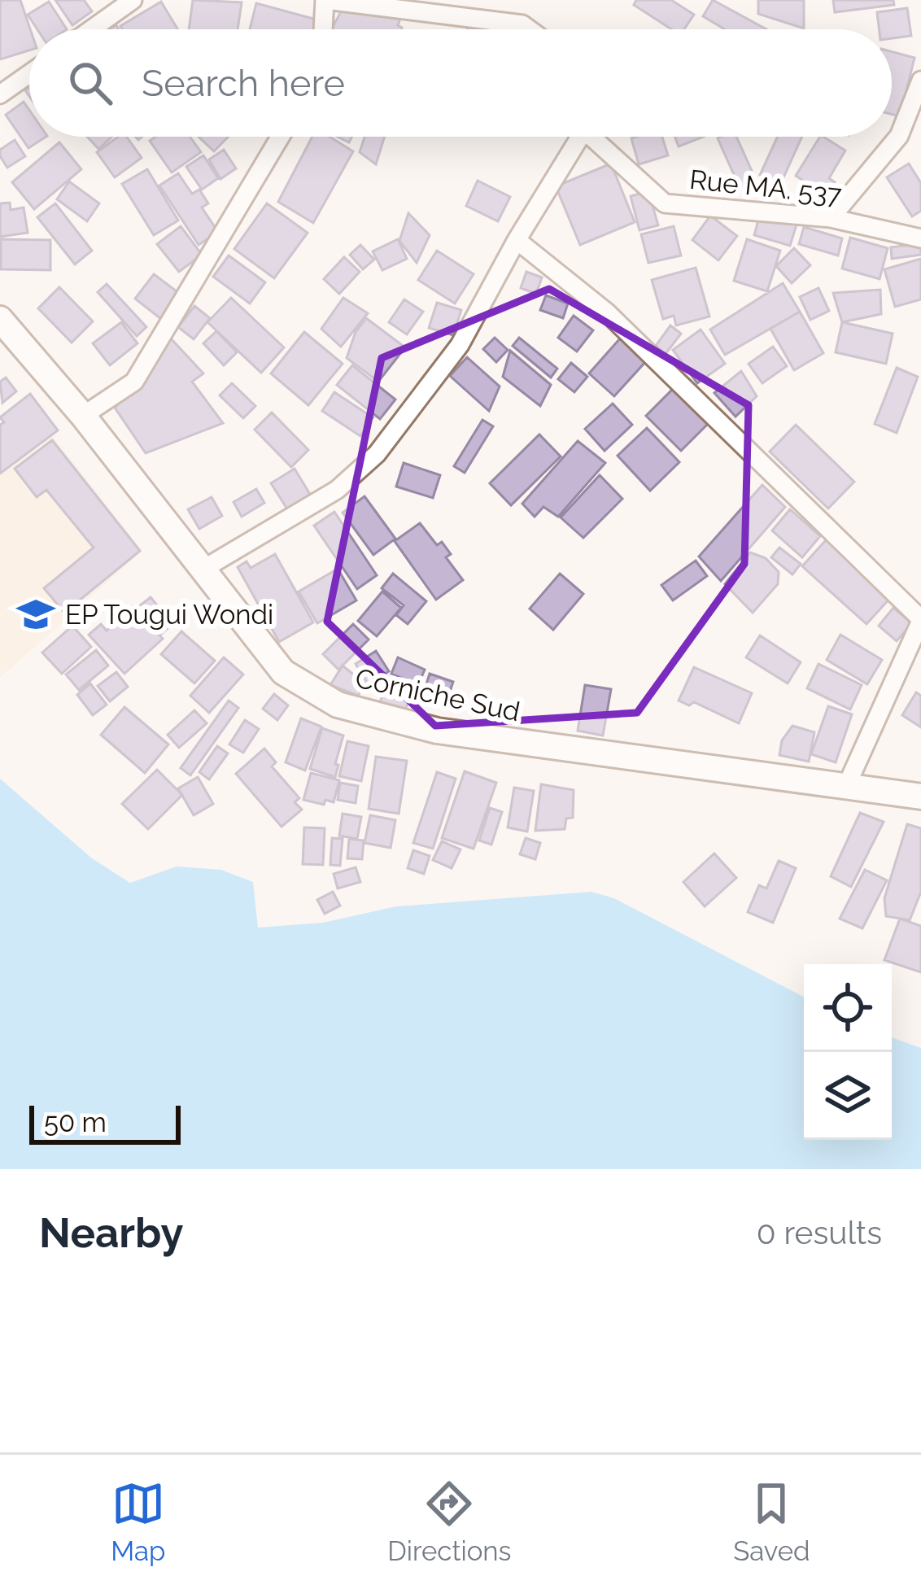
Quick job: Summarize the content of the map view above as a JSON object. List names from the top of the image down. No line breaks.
{"streets":{"main road":["Corniche Sud"],"street":["Rue MA. 537"]},"places":{"school or university":["EP Tougui Wondi"]},"scale_bar":"50 m","page":{"search":"Search here","scale":"50 m","heading":["Nearby","0 results"],"nav":["Map","Directions","Saved"]}}
